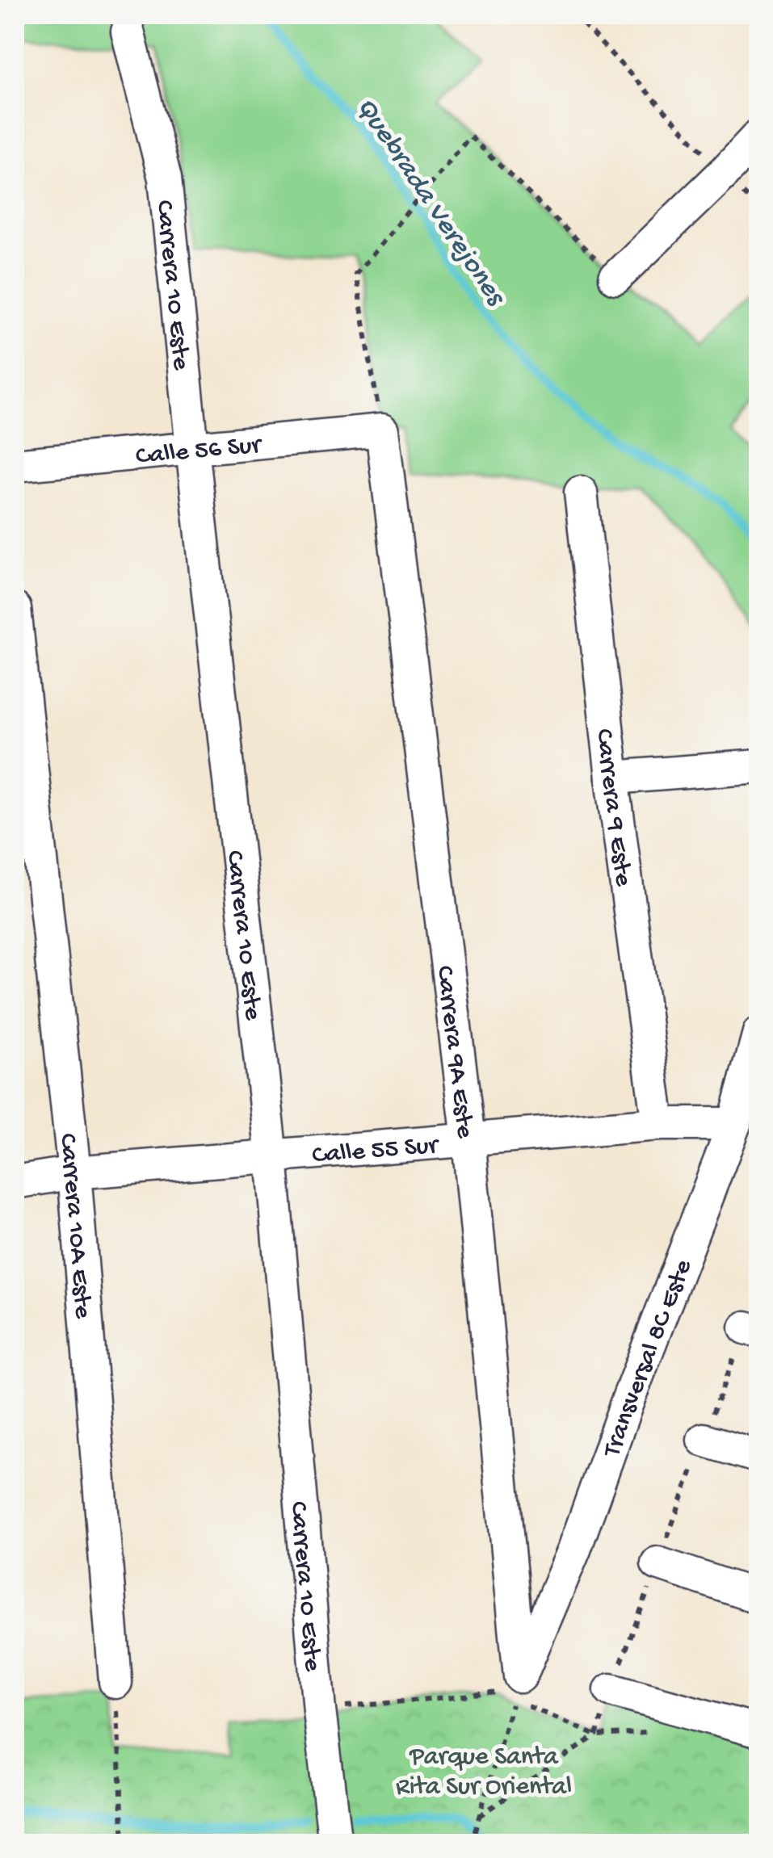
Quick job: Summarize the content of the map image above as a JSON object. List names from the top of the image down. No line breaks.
{"streets":{"street":["Carrera 10 Este","Calle 56 Sur","Carrera 9 Este","Carrera 9A Este","Calle 55 Sur","Carrera 10A Este","Transversal 8C Este"]},"crossings":[["Carrera 10 Este","Calle 56 Sur"],["Carrera 10 Este","Calle 55 Sur"],["Calle 56 Sur","Carrera 9A Este"],["Carrera 9 Este","Calle 55 Sur"],["Carrera 9A Este","Calle 55 Sur"],["Carrera 9A Este","Transversal 8C Este"],["Calle 55 Sur","Carrera 10A Este"],["Calle 55 Sur","Transversal 8C Este"]],"water":["Quebrada Verejones"],"parks":["Parque Santa Rita Sur Oriental"]}
